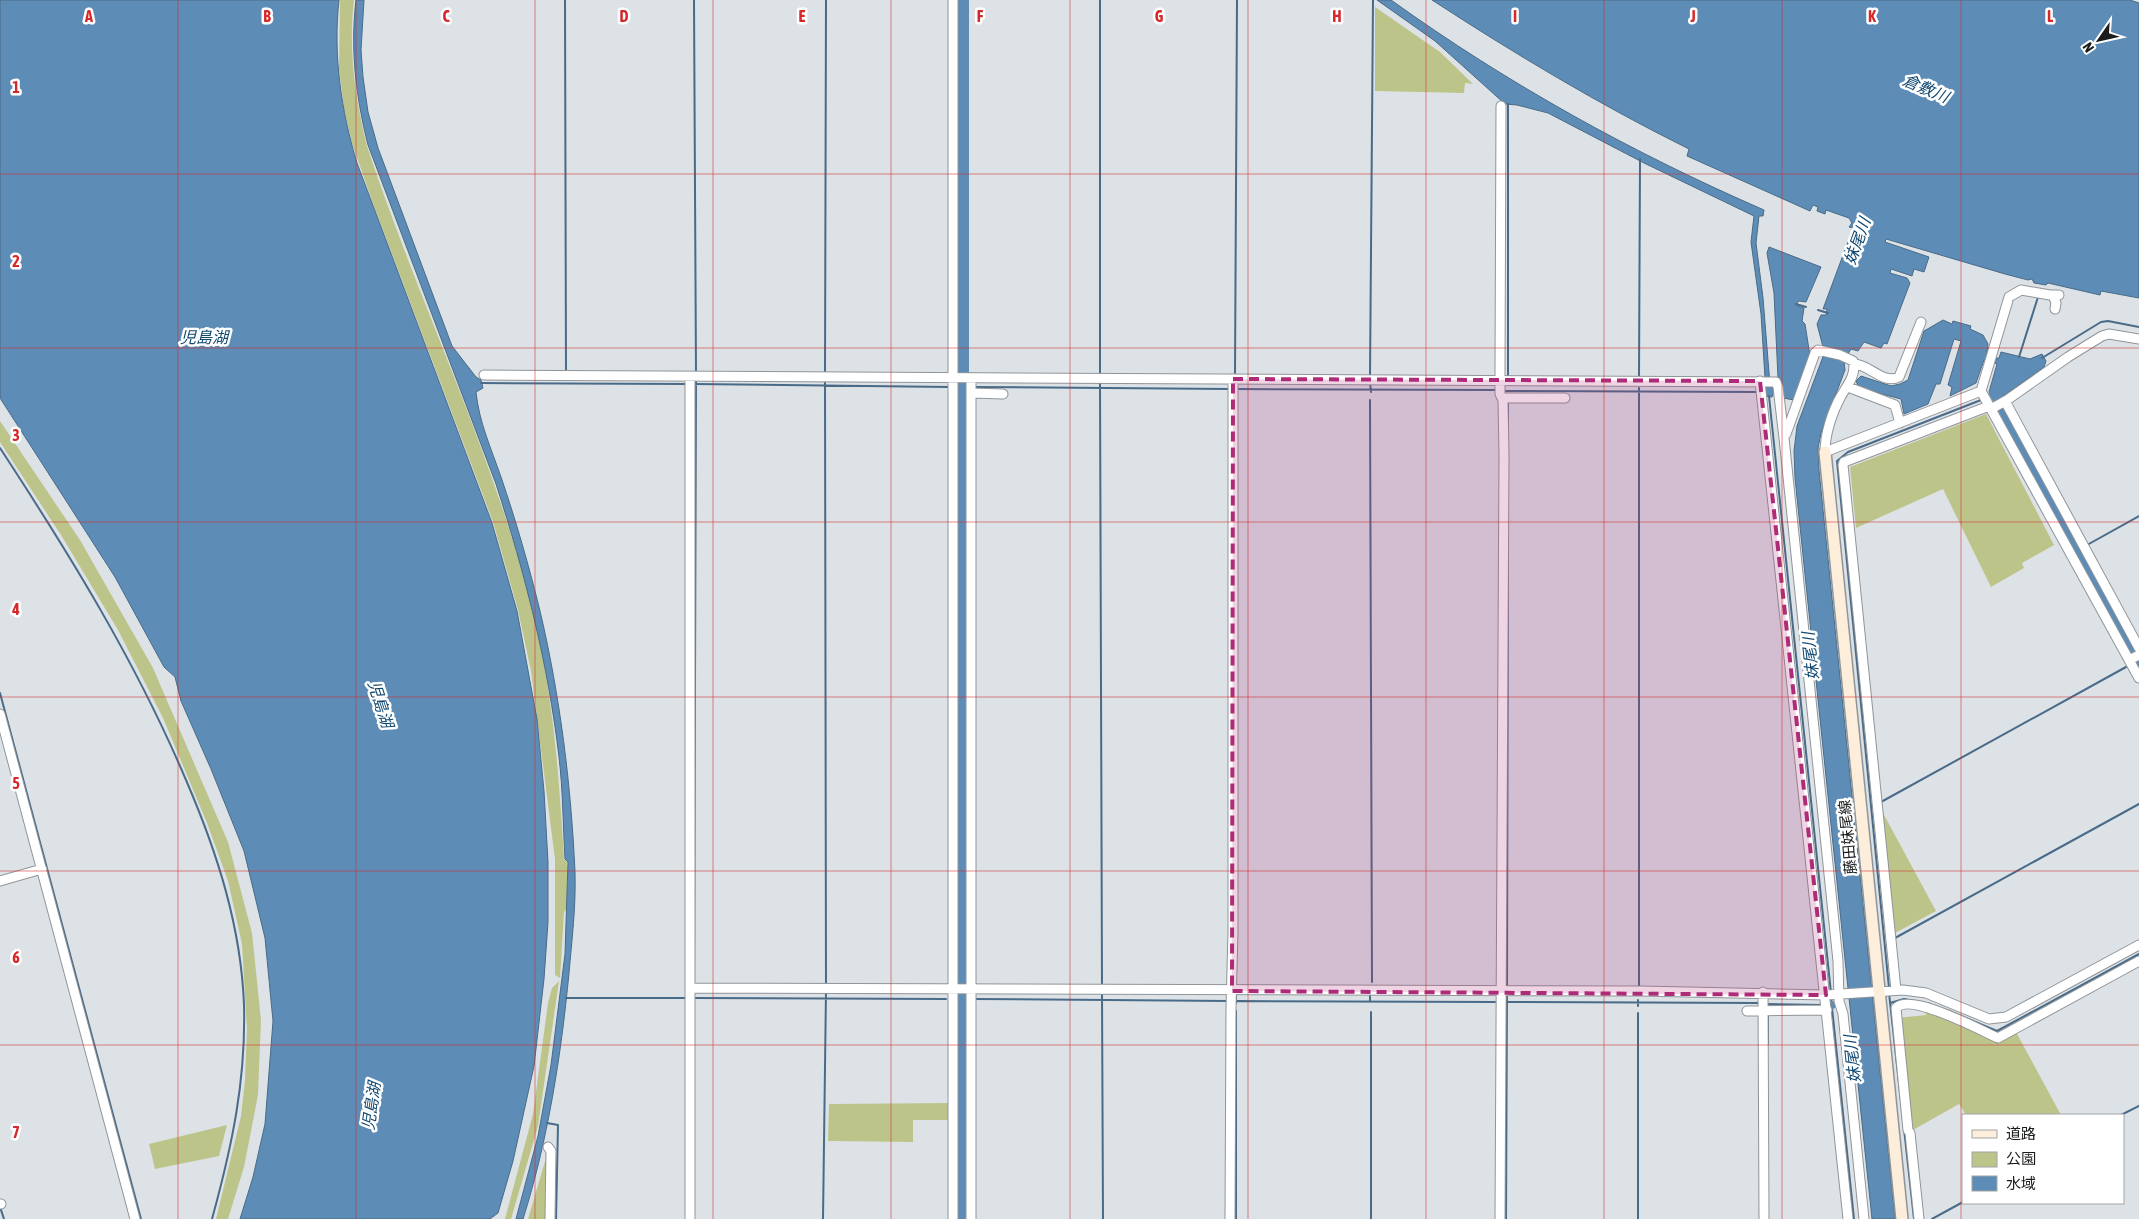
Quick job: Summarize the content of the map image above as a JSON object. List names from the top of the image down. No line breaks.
{"streets":{"main road":["藤田妹尾線"]},"water":["倉敷川","妹尾川","児島湖"],"legend":["道路","公園","水域"],"north":"bottom left","grid":{"columns":["A","B","C","D","E","F","G","H","I","J","K","L"],"rows":["1","2","3","4","5","6","7"]}}
